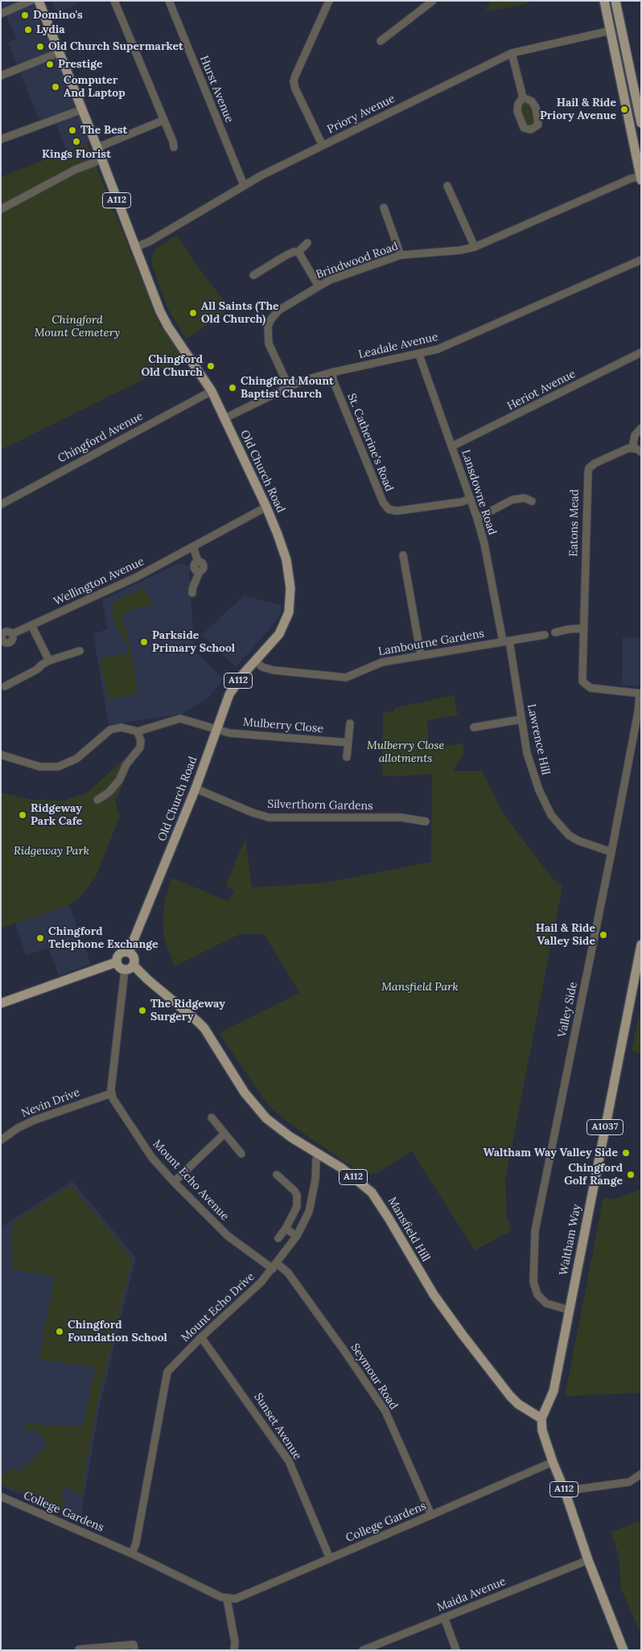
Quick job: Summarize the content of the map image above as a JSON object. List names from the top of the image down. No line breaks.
{"streets":{"main road":["A112","Old Church Road","A1037","Mansfield Hill","Waltham Way"],"street":["Hurst Avenue","Priory Avenue","Brindwood Road","Leadale Avenue","Heriot Avenue","Chingford Avenue","St. Catherine's Road","Lansdowne Road","Eatons Mead","Wellington Avenue","Lambourne Gardens","Mulberry Close","Lawrence Hill","Silverthorn Gardens","Valley Side","Nevin Drive","Mount Echo Avenue","Mount Echo Drive","Seymour Road","Sunset Avenue","College Gardens","Maida Avenue"]},"crossings":[["Hurst Avenue","Priory Avenue"],["Priory Avenue","Old Church Road"],["A112","Old Church Road"],["A112","Mansfield Hill"],["A112","Waltham Way"],["A112","College Gardens"],["A112","Maida Avenue"],["Brindwood Road","Leadale Avenue"],["Leadale Avenue","St. Catherine's Road"],["Leadale Avenue","Old Church Road"],["Leadale Avenue","Lansdowne Road"],["Heriot Avenue","Lansdowne Road"],["Chingford Avenue","Old Church Road"],["St. Catherine's Road","Lansdowne Road"],["Old Church Road","Wellington Avenue"],["Old Church Road","Lambourne Gardens"],["Old Church Road","Mulberry Close"],["Old Church Road","Silverthorn Gardens"],["Old Church Road","Mansfield Hill"],["Lansdowne Road","Lambourne Gardens"],["Lansdowne Road","Lawrence Hill"],["Eatons Mead","Valley Side"],["Lambourne Gardens","Lawrence Hill"],["Lawrence Hill","Valley Side"],["Valley Side","Waltham Way"],["Nevin Drive","Mount Echo Avenue"],["Mount Echo Avenue","Mount Echo Drive"],["Mount Echo Avenue","Seymour Road"],["Mansfield Hill","Waltham Way"],["Mansfield Hill","Mount Echo Drive"],["Mount Echo Drive","Seymour Road"],["Mount Echo Drive","Sunset Avenue"],["Mount Echo Drive","College Gardens"],["Seymour Road","College Gardens"],["Sunset Avenue","College Gardens"]],"parks":["Chingford Mount Cemetery","Mulberry Close allotments","Ridgeway Park","Mansfield Park"],"places":["Domino's","Lydia","Old Church Supermarket","Prestige","Computer And Laptop","Hail & Ride Priory Avenue","The Best","Kings Florist","All Saints (The Old Church)","Chingford Old Church","Chingford Mount Baptist Church","Parkside Primary School","Ridgeway Park Cafe","Hail & Ride Valley Side","Chingford Telephone Exchange","The Ridgeway Surgery","Waltham Way Valley Side","Chingford Golf Range","Chingford Foundation School"]}
